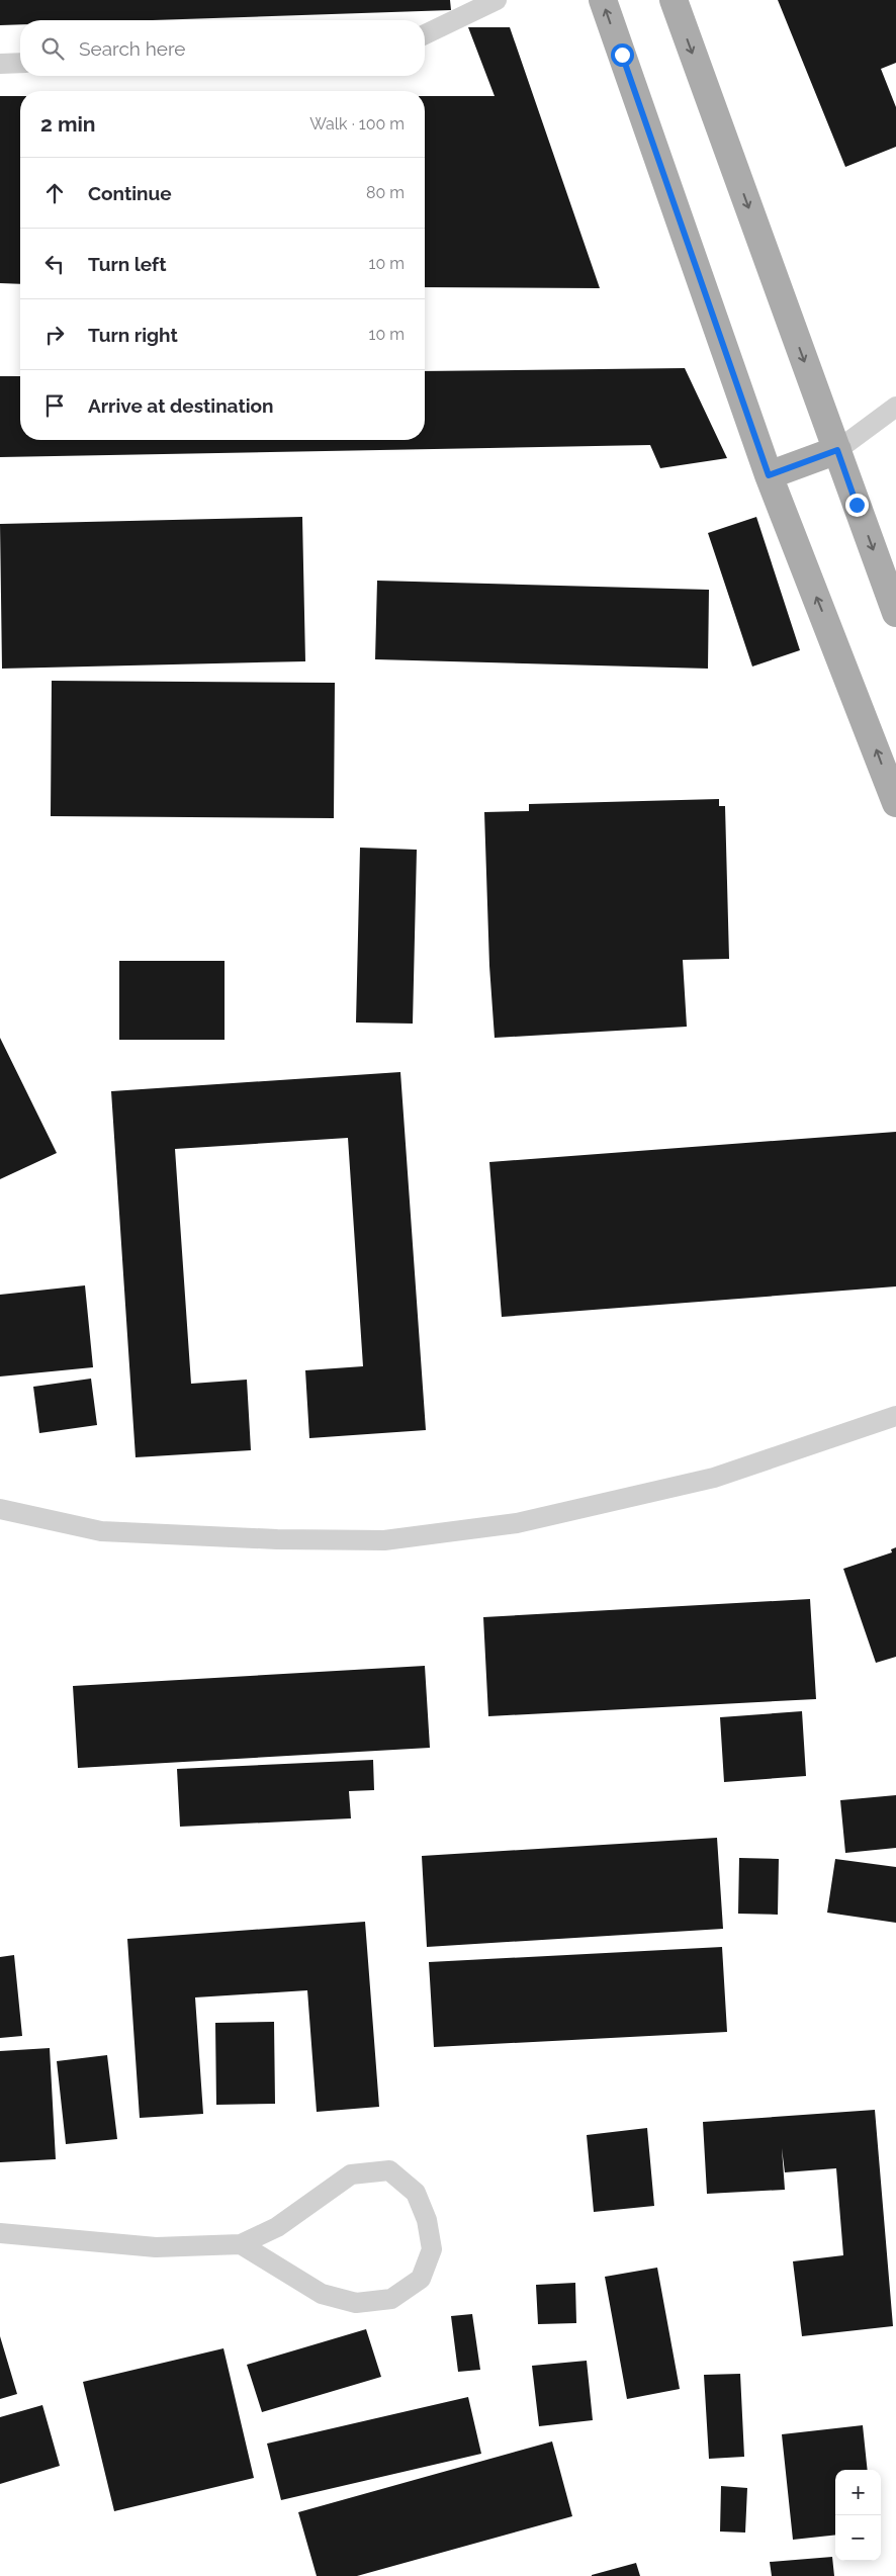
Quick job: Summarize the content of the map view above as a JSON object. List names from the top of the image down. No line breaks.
{"page":{"search":"Search here","heading":["2 min","Walk · 100 m"],"list":[["Continue","80 m"],["Turn left","10 m"],["Turn right","10 m"],"Arrive at destination"],"map_buttons":["+","−"]}}
